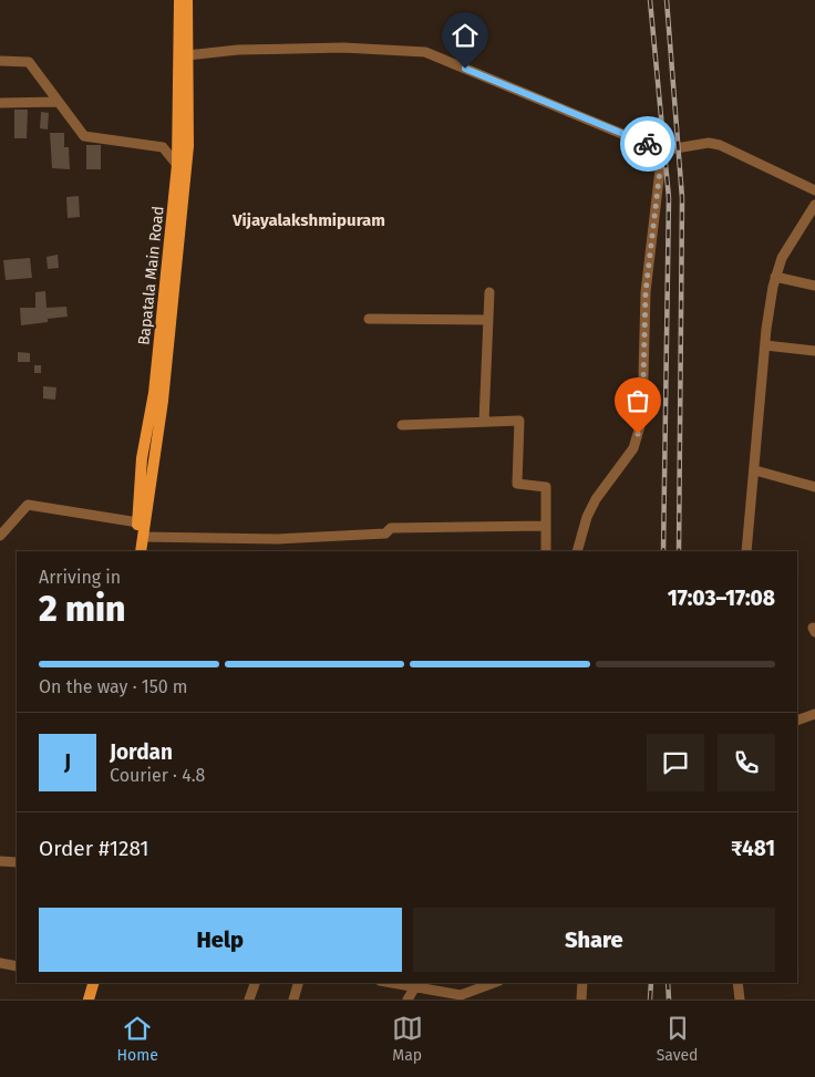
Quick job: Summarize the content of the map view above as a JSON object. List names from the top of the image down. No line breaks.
{"streets":{"main road":["Bapatala Main Road"]},"districts":["Vijayalakshmipuram"],"page":{"heading":["2 min","Arriving in","17:03–17:08"],"panel":["Jordan","Courier · 4.8","Order #1281","₹481"],"bar":"On the way · 150 m","round":"J","buttons":["Help","Share"],"tabs":["Home","Map","Saved"]}}
